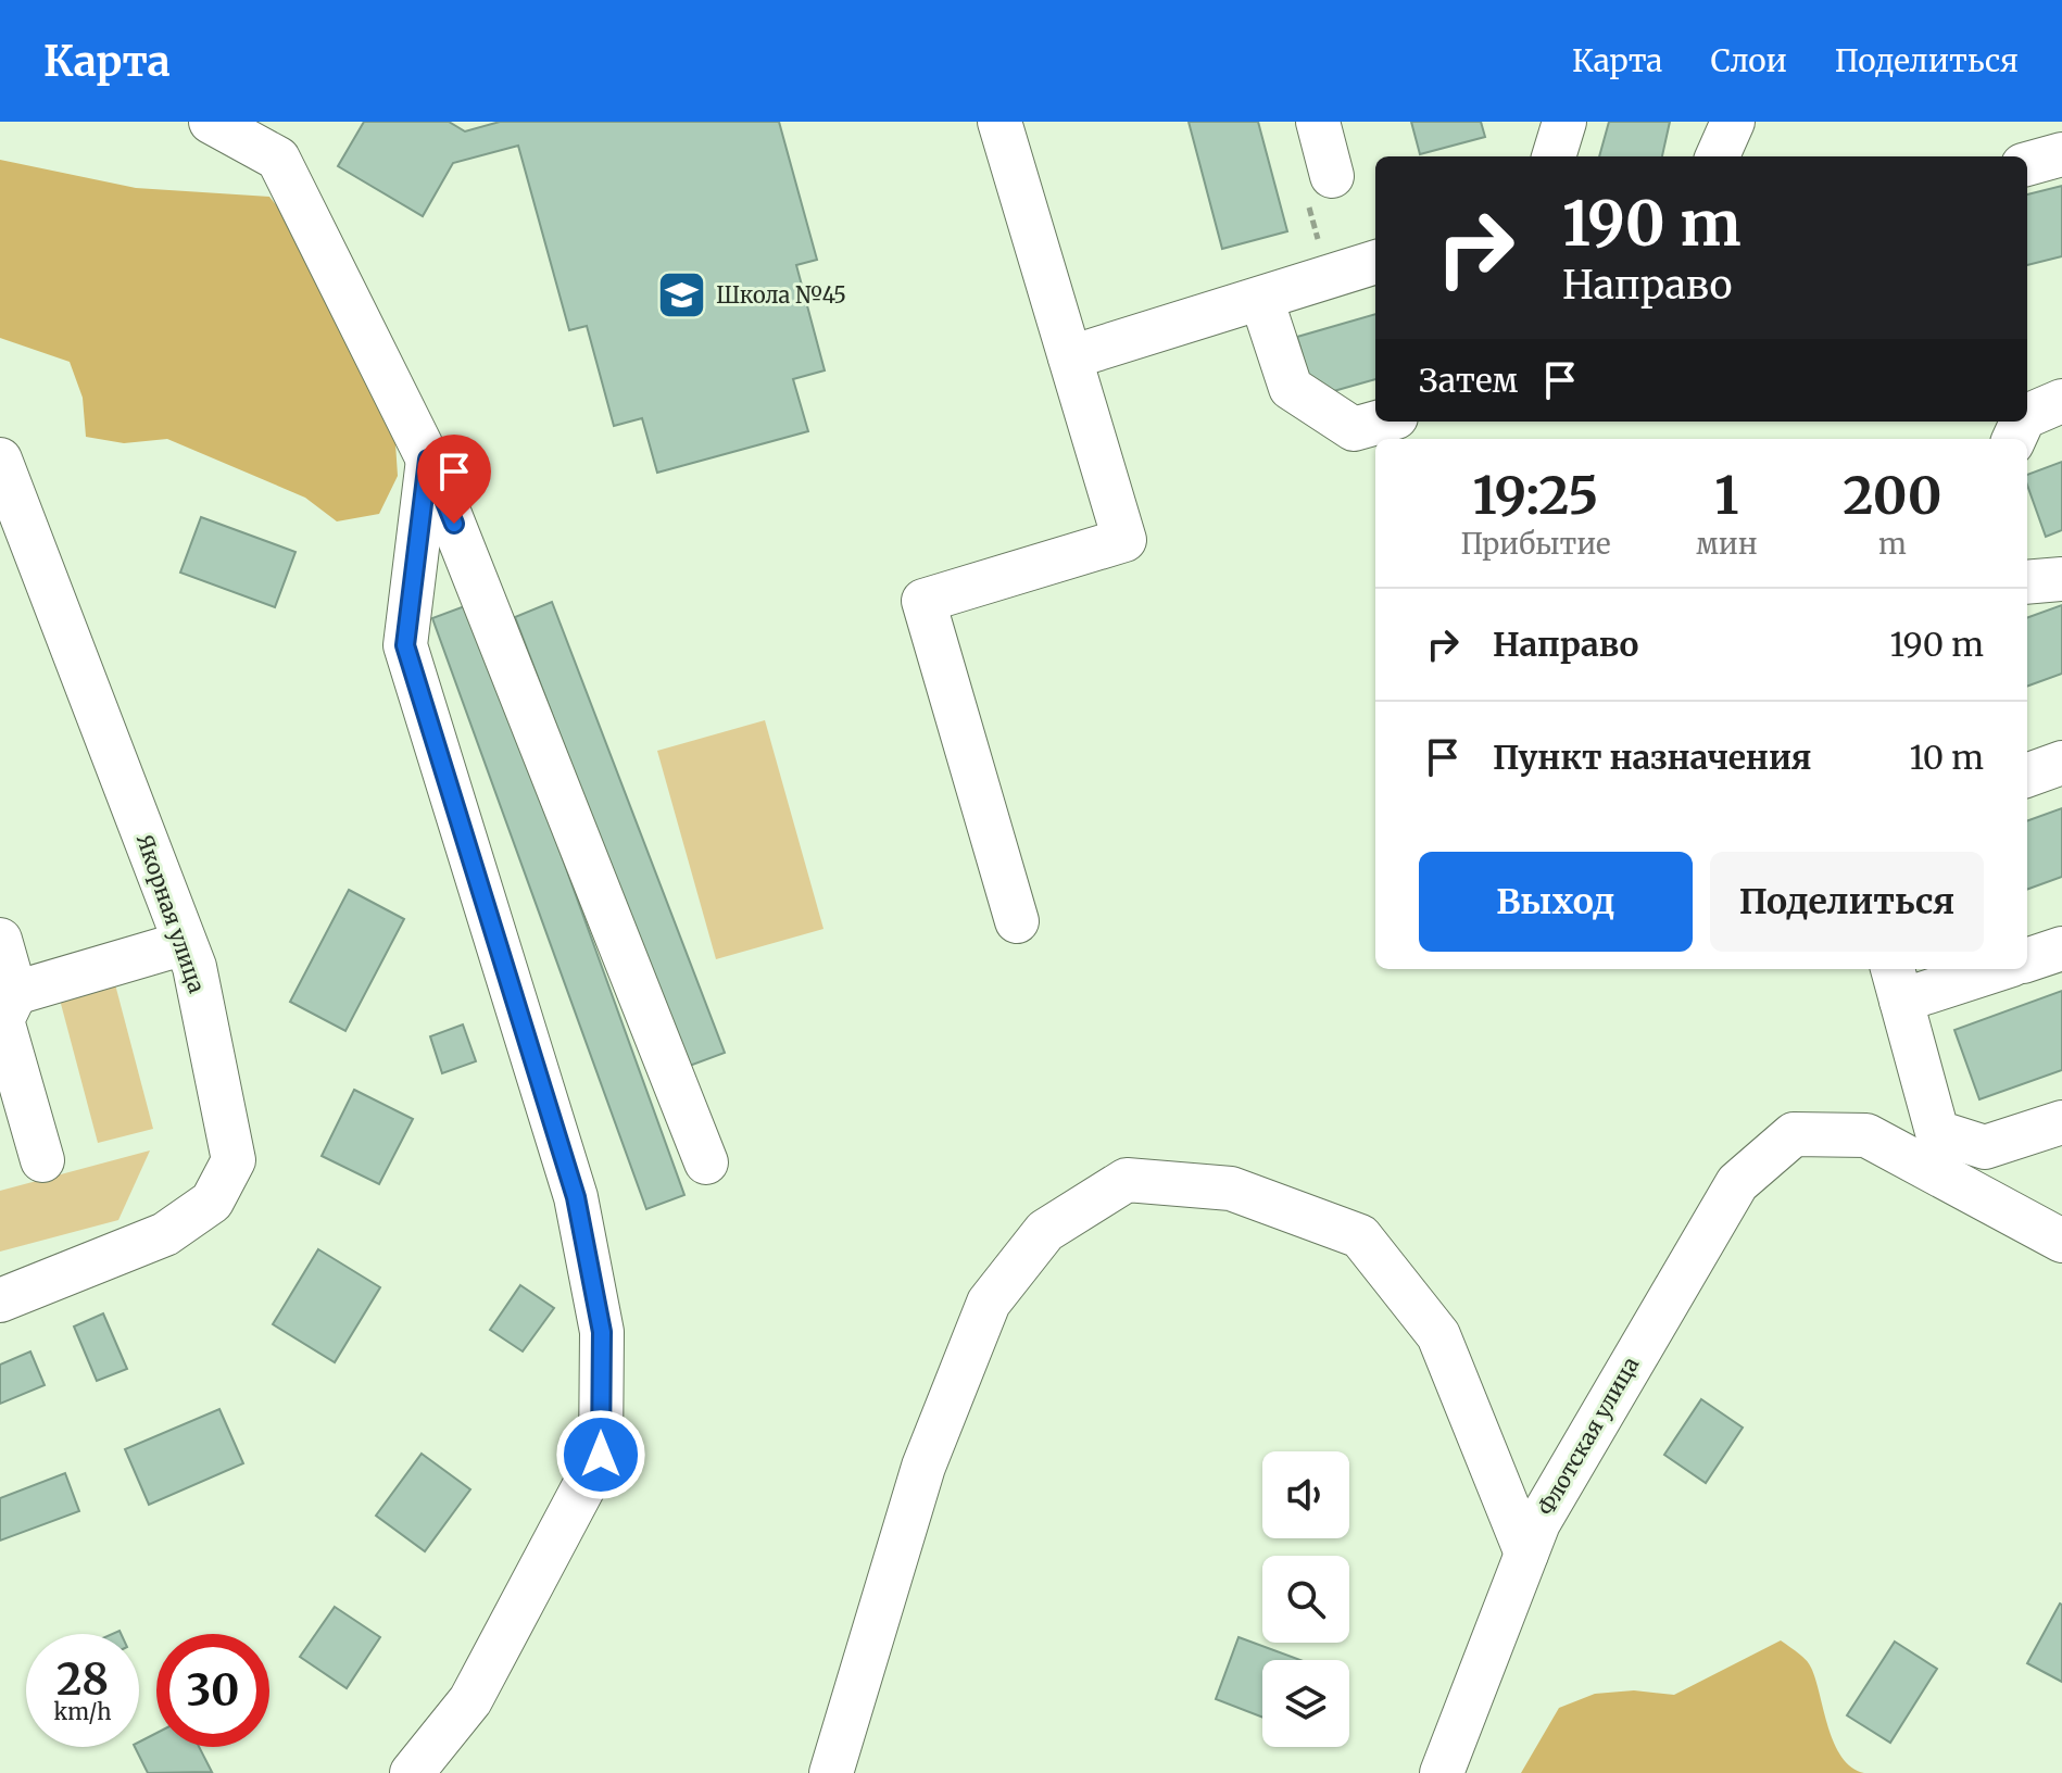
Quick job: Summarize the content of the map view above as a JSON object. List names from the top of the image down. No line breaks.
{"streets":{"street":["Якорная улица","Флотская улица"]},"places":{"school or university":["Школа №45"]},"page":{"header":"Карта","nav":["Карта","Слои","Поделиться"],"turn":["190 m","Направо"],"then":"Затем","eta":["19:25","Прибытие","1","мин","200","m"],"list":[{"name":"Направо","value":"190 m"},{"name":"Пункт назначения","value":"10 m"}],"buttons":["Выход","Поделиться"],"speed":"28 km/h","limit":"30"}}
